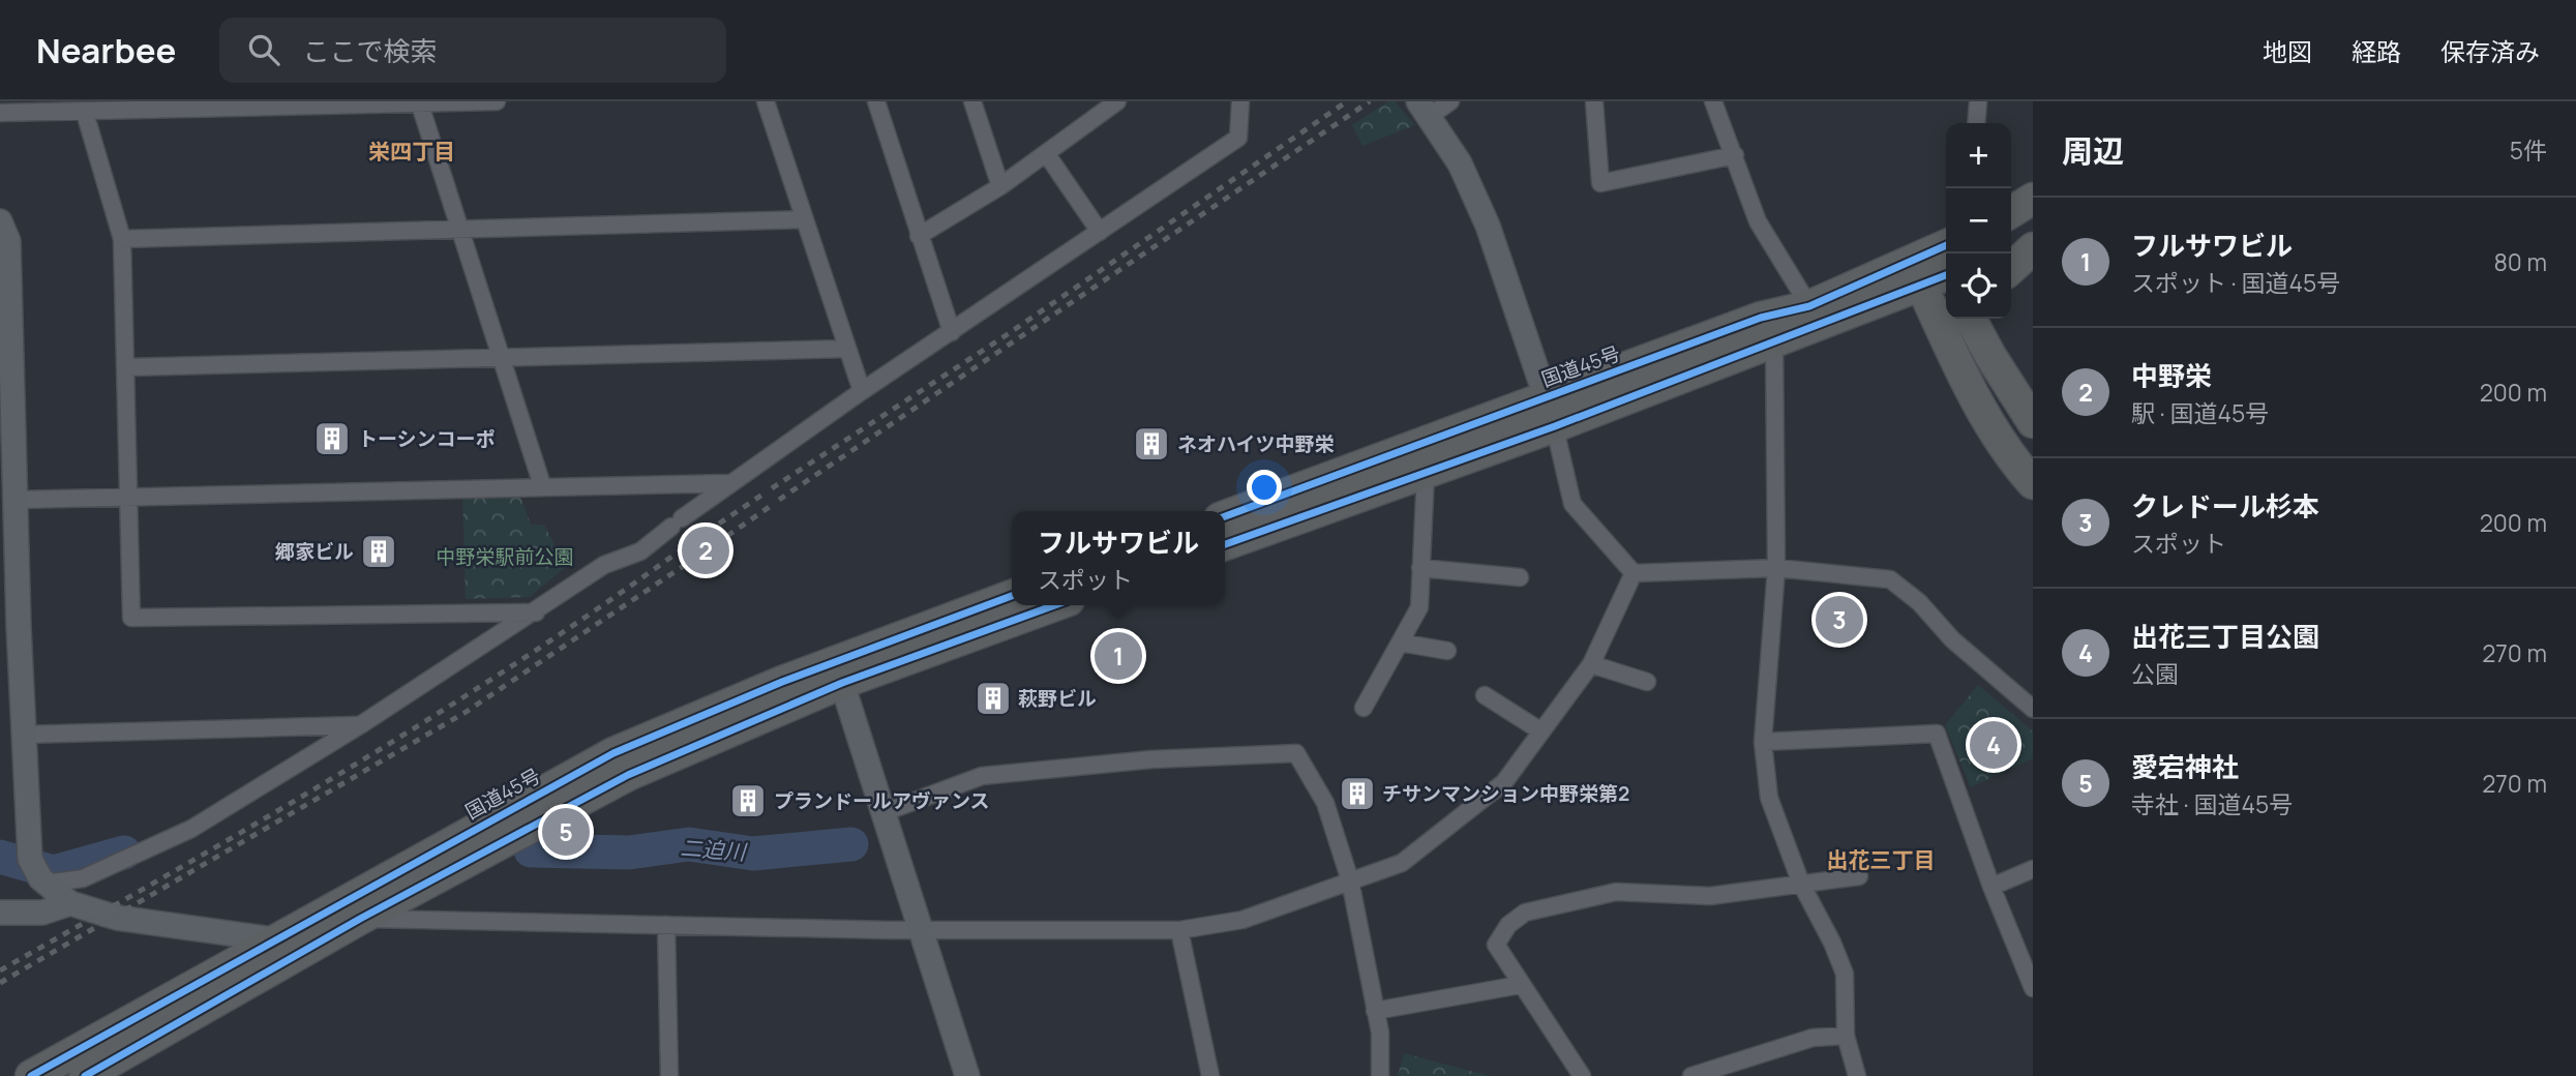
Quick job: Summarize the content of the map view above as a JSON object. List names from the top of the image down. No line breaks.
{"streets":{"highway":["国道45号"]},"districts":["栄四丁目","出花三丁目"],"water":["二迫川"],"parks":["中野栄駅前公園"],"places":{"building":["トーシンコーポ","ネオハイツ中野栄","郷家ビル","萩野ビル","チサンマンション中野栄第2","プランドールアヴァンス"]},"page":{"header":"Nearbee","search":"ここで検索","nav":["地図","経路","保存済み"],"heading":["周辺","5件"],"map_buttons":["+","−"],"list":[{"mark":"1","name":"フルサワビル","note":"スポット · 国道45号","value":"80 m"},{"mark":"2","name":"中野栄","note":"駅 · 国道45号","value":"200 m"},{"mark":"3","name":"クレドール杉本","note":"スポット","value":"200 m"},{"mark":"4","name":"出花三丁目公園","note":"公園","value":"270 m"},{"mark":"5","name":"愛宕神社","note":"寺社 · 国道45号","value":"270 m"}],"popup":["フルサワビル","スポット"],"pins":["2","3","1","4","5"]}}
